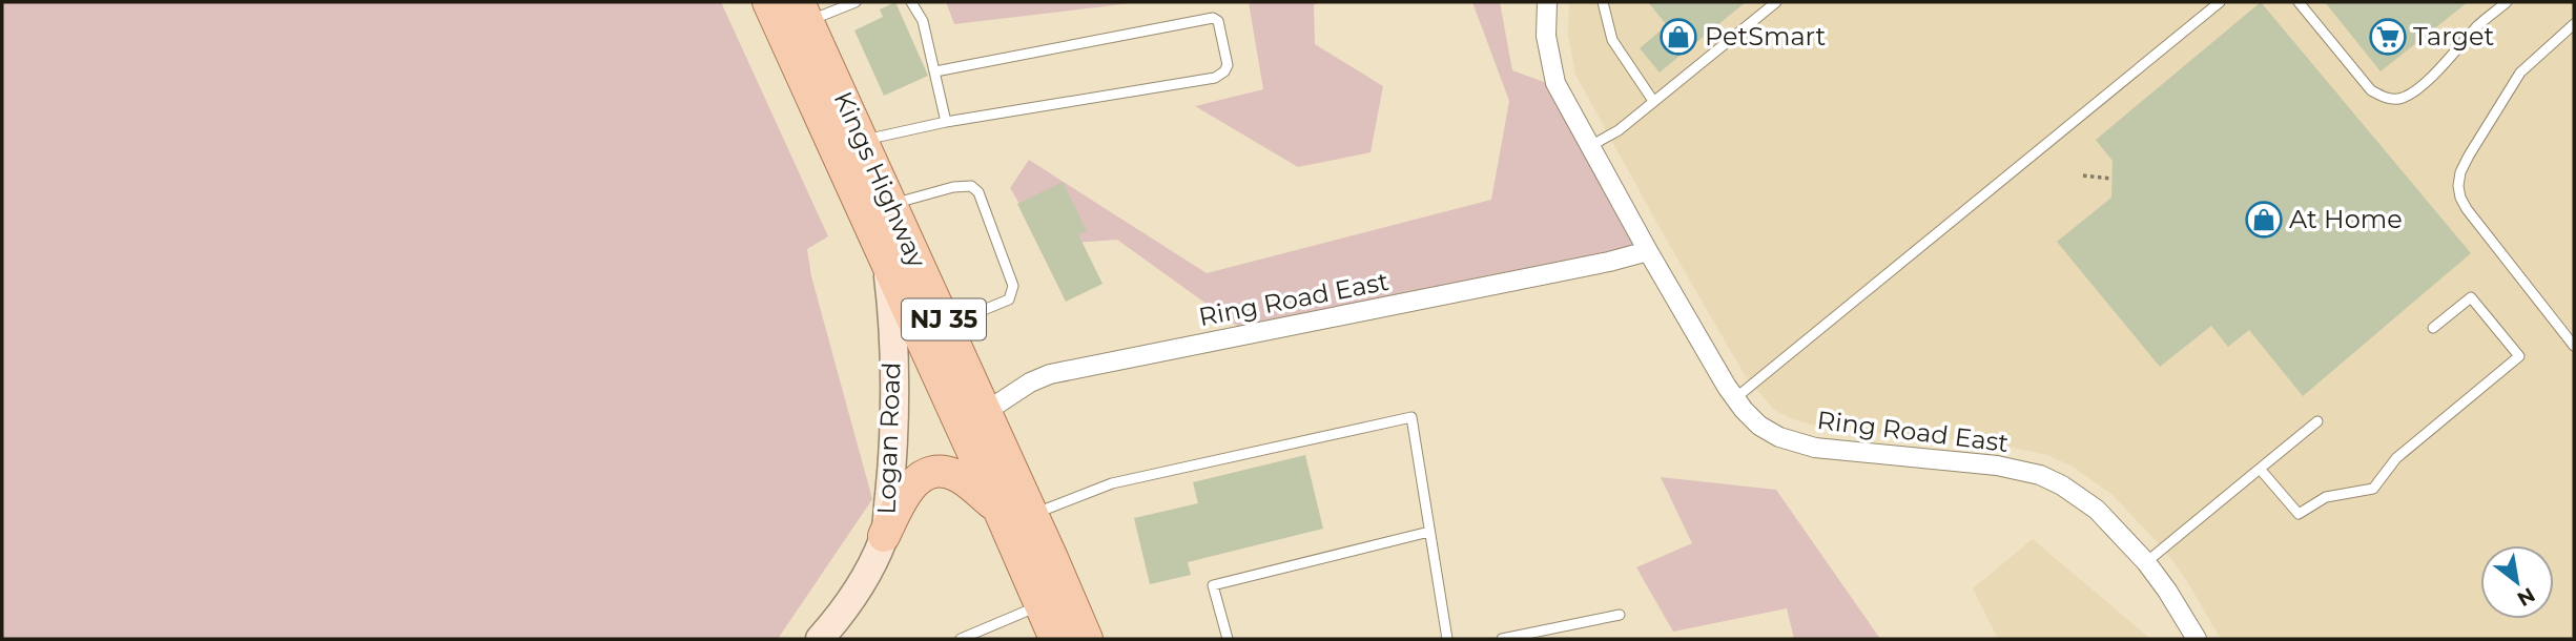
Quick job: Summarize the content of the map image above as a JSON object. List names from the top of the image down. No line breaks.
{"streets":{"main road":["Kings Highway","NJ 35"],"street":["Ring Road East","Logan Road"]},"crossings":[["Kings Highway","Ring Road East"],["Kings Highway","Logan Road"]],"places":{"shop":["PetSmart","At Home"],"supermarket":["Target"]},"north":"bottom right"}
